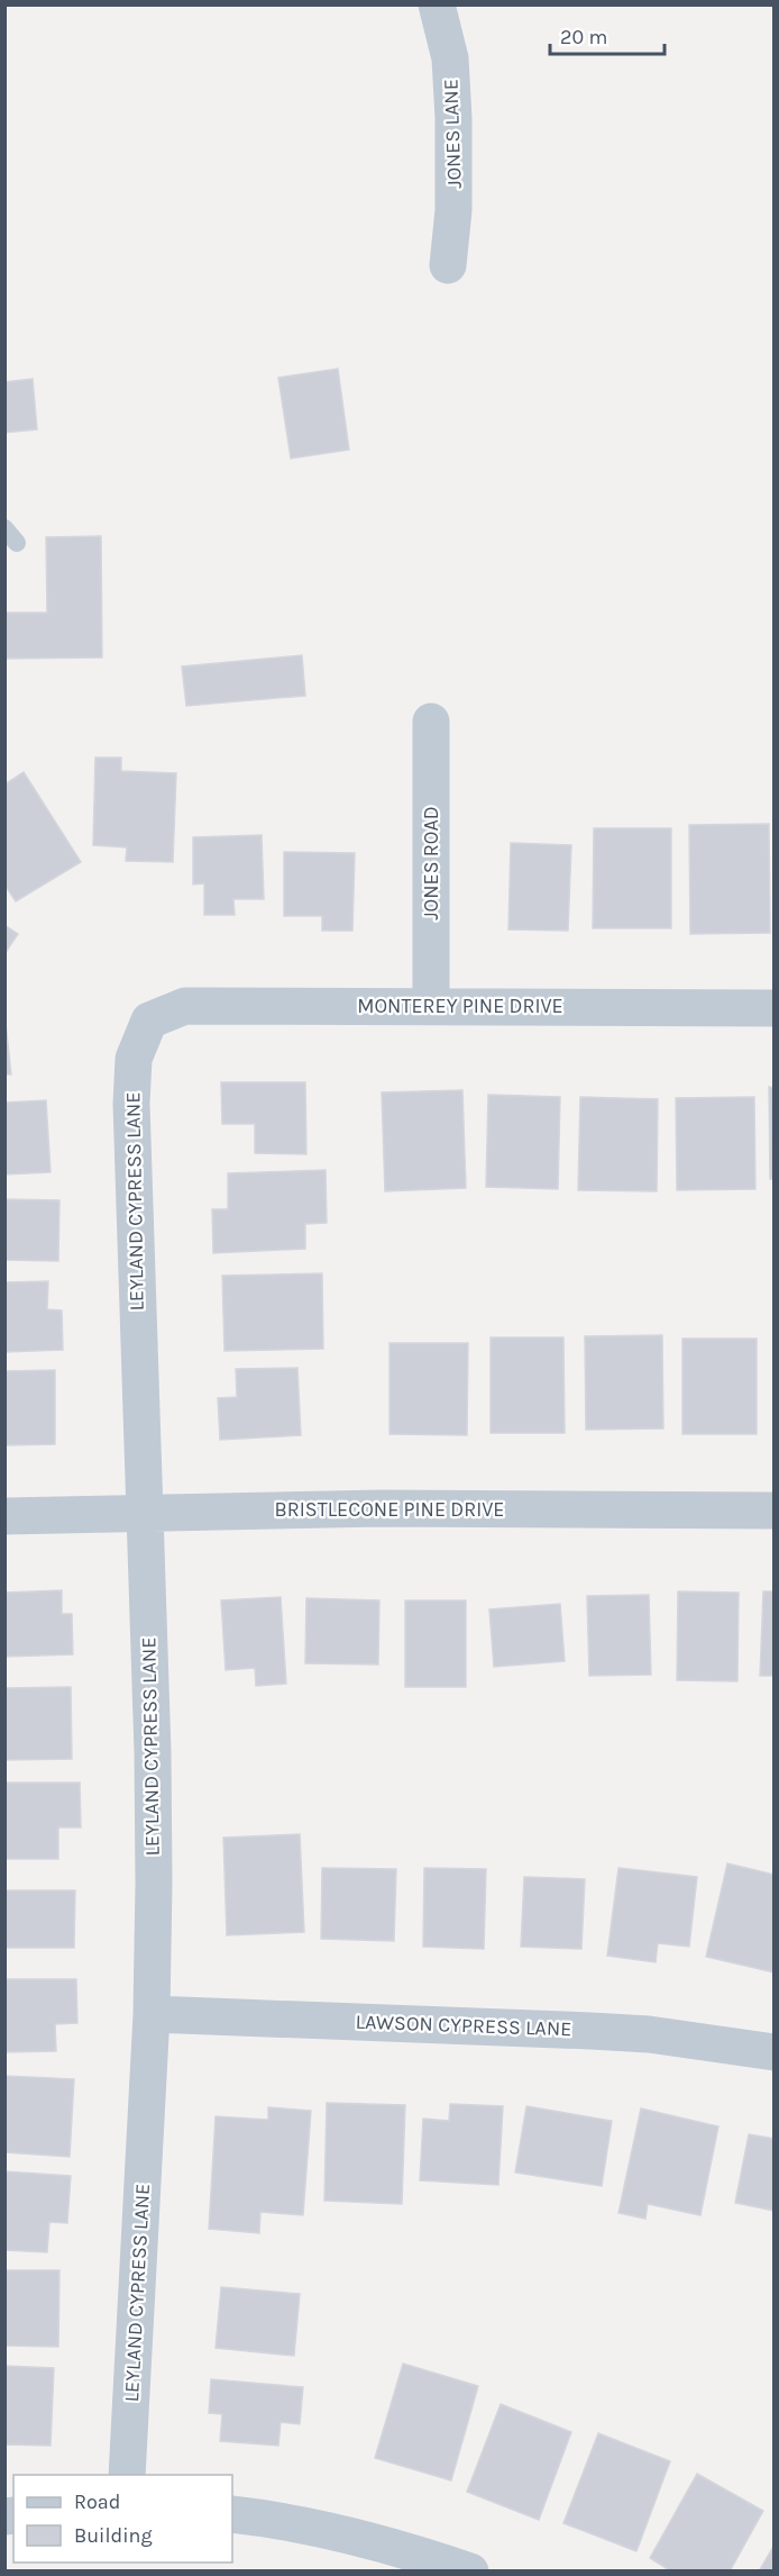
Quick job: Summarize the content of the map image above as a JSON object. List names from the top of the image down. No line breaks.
{"streets":{"street":["JONES LANE","JONES ROAD","MONTEREY PINE DRIVE","LEYLAND CYPRESS LANE","BRISTLECONE PINE DRIVE","LAWSON CYPRESS LANE"]},"crossings":[["JONES ROAD","MONTEREY PINE DRIVE"],["MONTEREY PINE DRIVE","LEYLAND CYPRESS LANE"],["LEYLAND CYPRESS LANE","BRISTLECONE PINE DRIVE"],["LEYLAND CYPRESS LANE","LAWSON CYPRESS LANE"]],"legend":["Road","Building"],"scale_bar":"20 m"}
